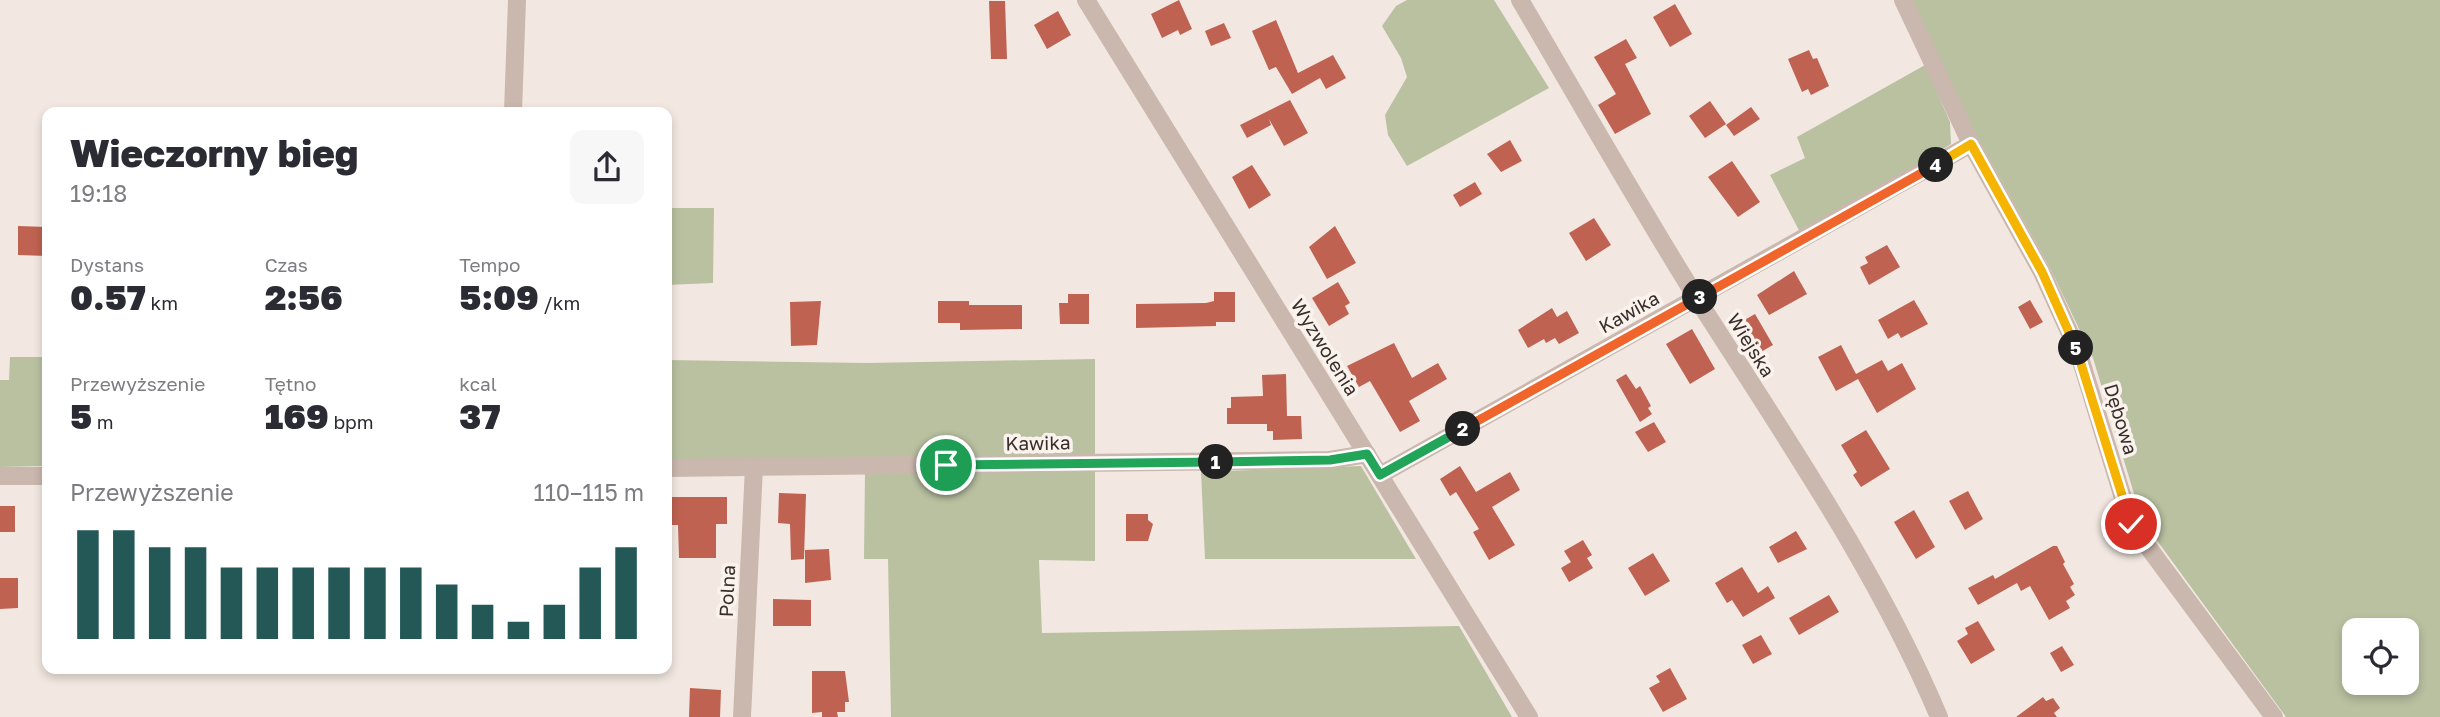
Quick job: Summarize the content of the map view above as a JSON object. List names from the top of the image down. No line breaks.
{"streets":{"street":["Kawika","Wiejska","Wyzwolenia","Dębowa","Polna"]},"crossings":[["Kawika","Wiejska"],["Kawika","Wyzwolenia"],["Kawika","Dębowa"],["Kawika","Polna"]],"page":{"heading":["Wieczorny bieg","19:18"],"pins":["4","3","5","2","1"],"stats":[["Dystans","0.57 km"],["Czas","2:56"],["Tempo","5:09 /km"],["Przewyższenie","5 m"],["Tętno","169 bpm"],["kcal","37"]],"chart":["Przewyższenie","110–115 m"]}}
